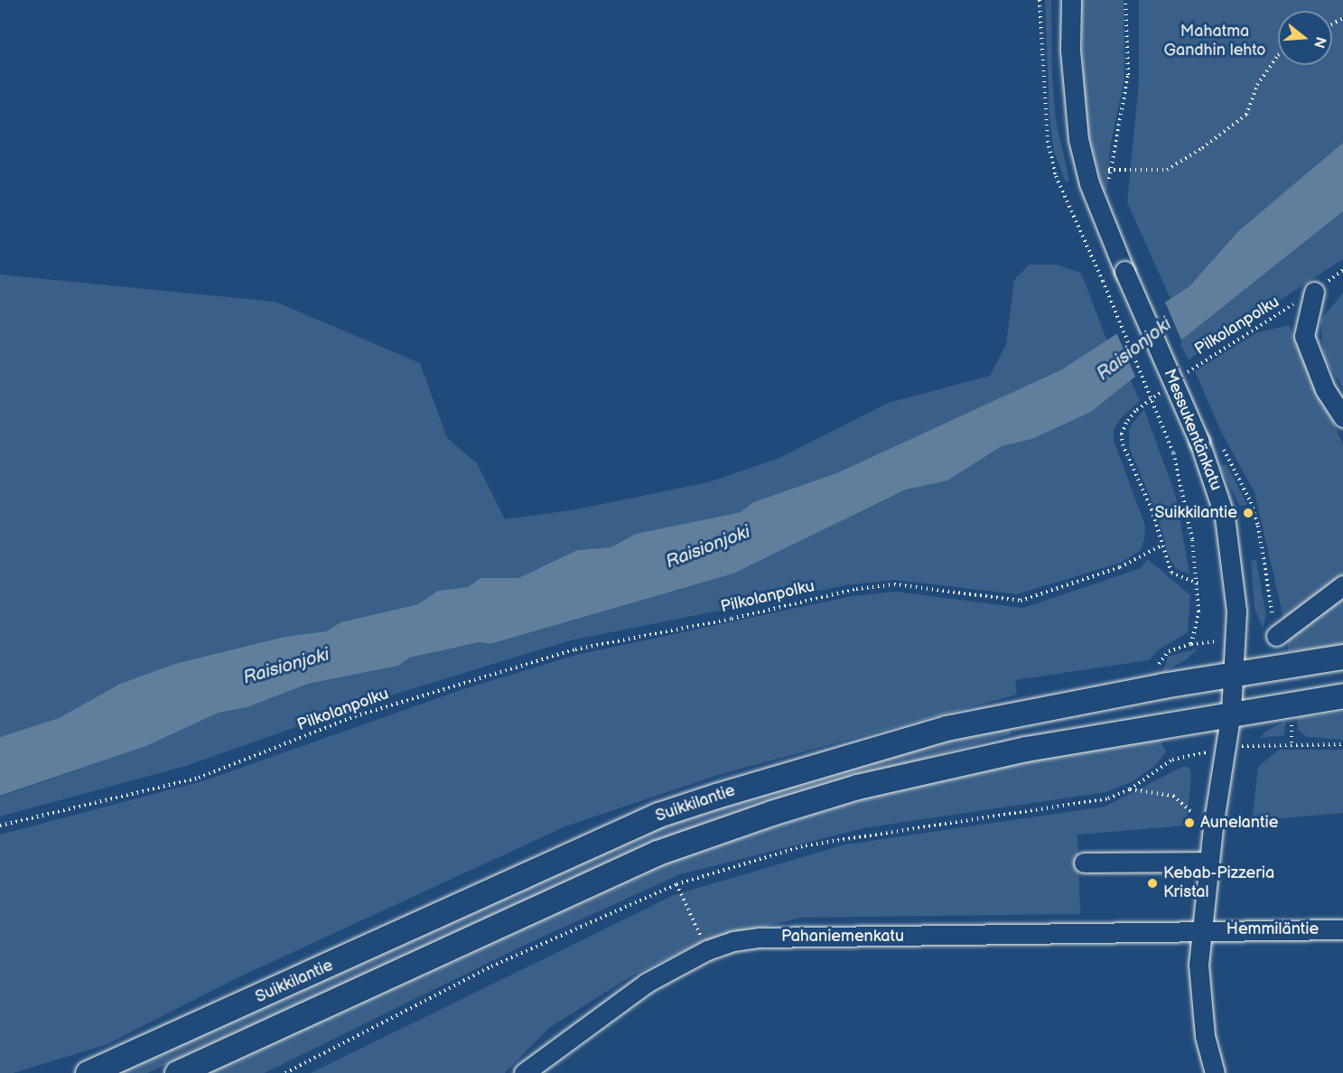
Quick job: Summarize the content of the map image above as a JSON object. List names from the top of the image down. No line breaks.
{"streets":{"main road":["Suikkilantie"],"street":["Messukentänkatu","Hemmiläntie","Pahaniemenkatu"],"path":["Pilkolanpolku"]},"crossings":[["Messukentänkatu","Suikkilantie"],["Hemmiläntie","Pahaniemenkatu"]],"water":["Raisionjoki"],"parks":["Mahatma Gandhin lehto"],"places":["Suikkilantie","Aunelantie","Kebab-Pizzeria Kristal"],"north":"right"}
